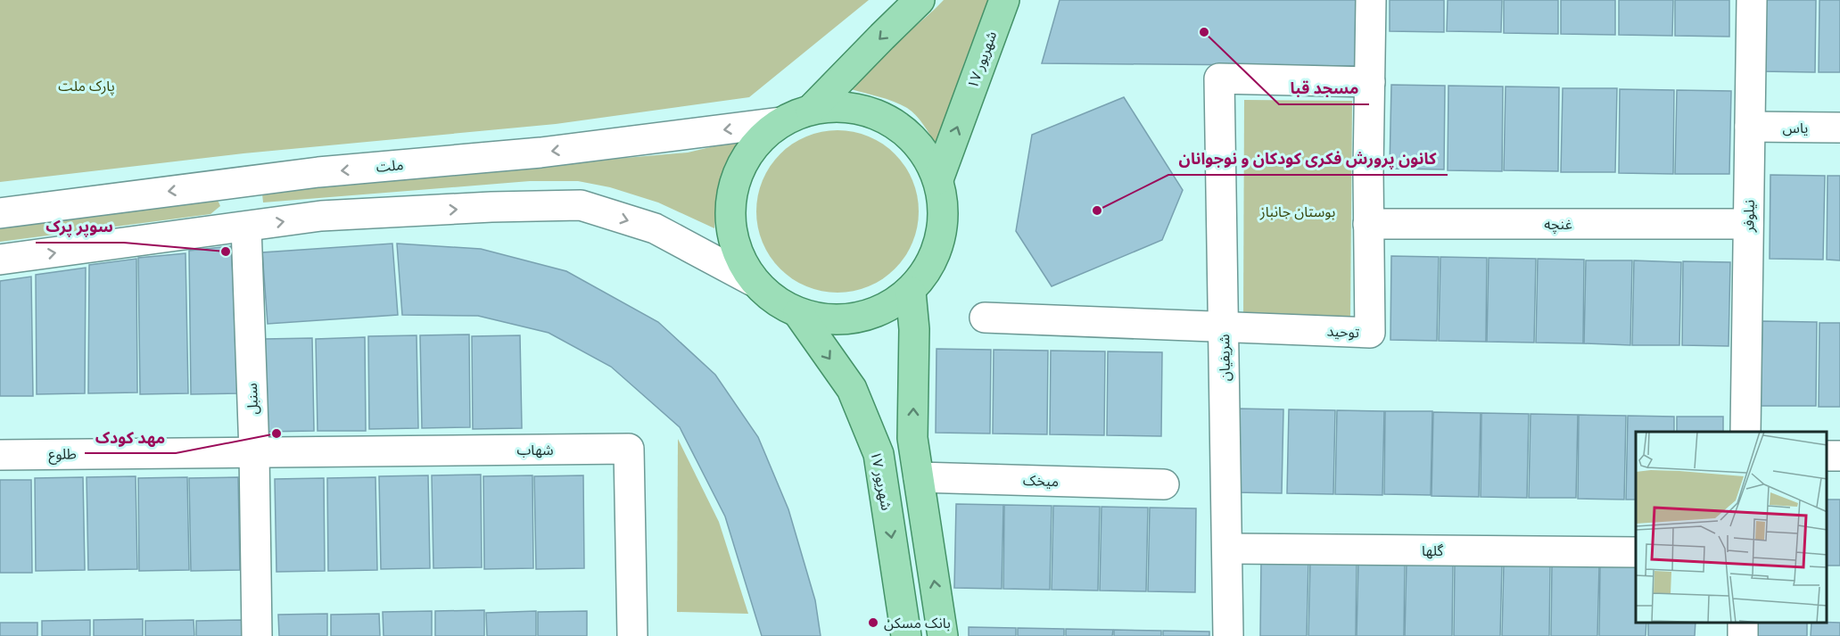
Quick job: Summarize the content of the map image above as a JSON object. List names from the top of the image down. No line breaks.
{"streets":{"main road":["۱۷ شهریور"],"street":["یاس","ملت","نیلوفر","غنچه","توحید","شریفیان","سنبل","شهاب","طلوع","میخک","گلها"]},"crossings":[["یاس","نیلوفر"],["نیلوفر","غنچه"],["غنچه","توحید"],["توحید","شریفیان"],["شریفیان","گلها"],["سنبل","شهاب"],["سنبل","طلوع"],["شهاب","طلوع"]],"parks":["پارک ملت","بوستان جانباز"],"places":["مسجد قبا","کانون پرورش فکری کودکان و نوجوانان","سوپر پرک","مهد کودک","بانک مسکن"]}
